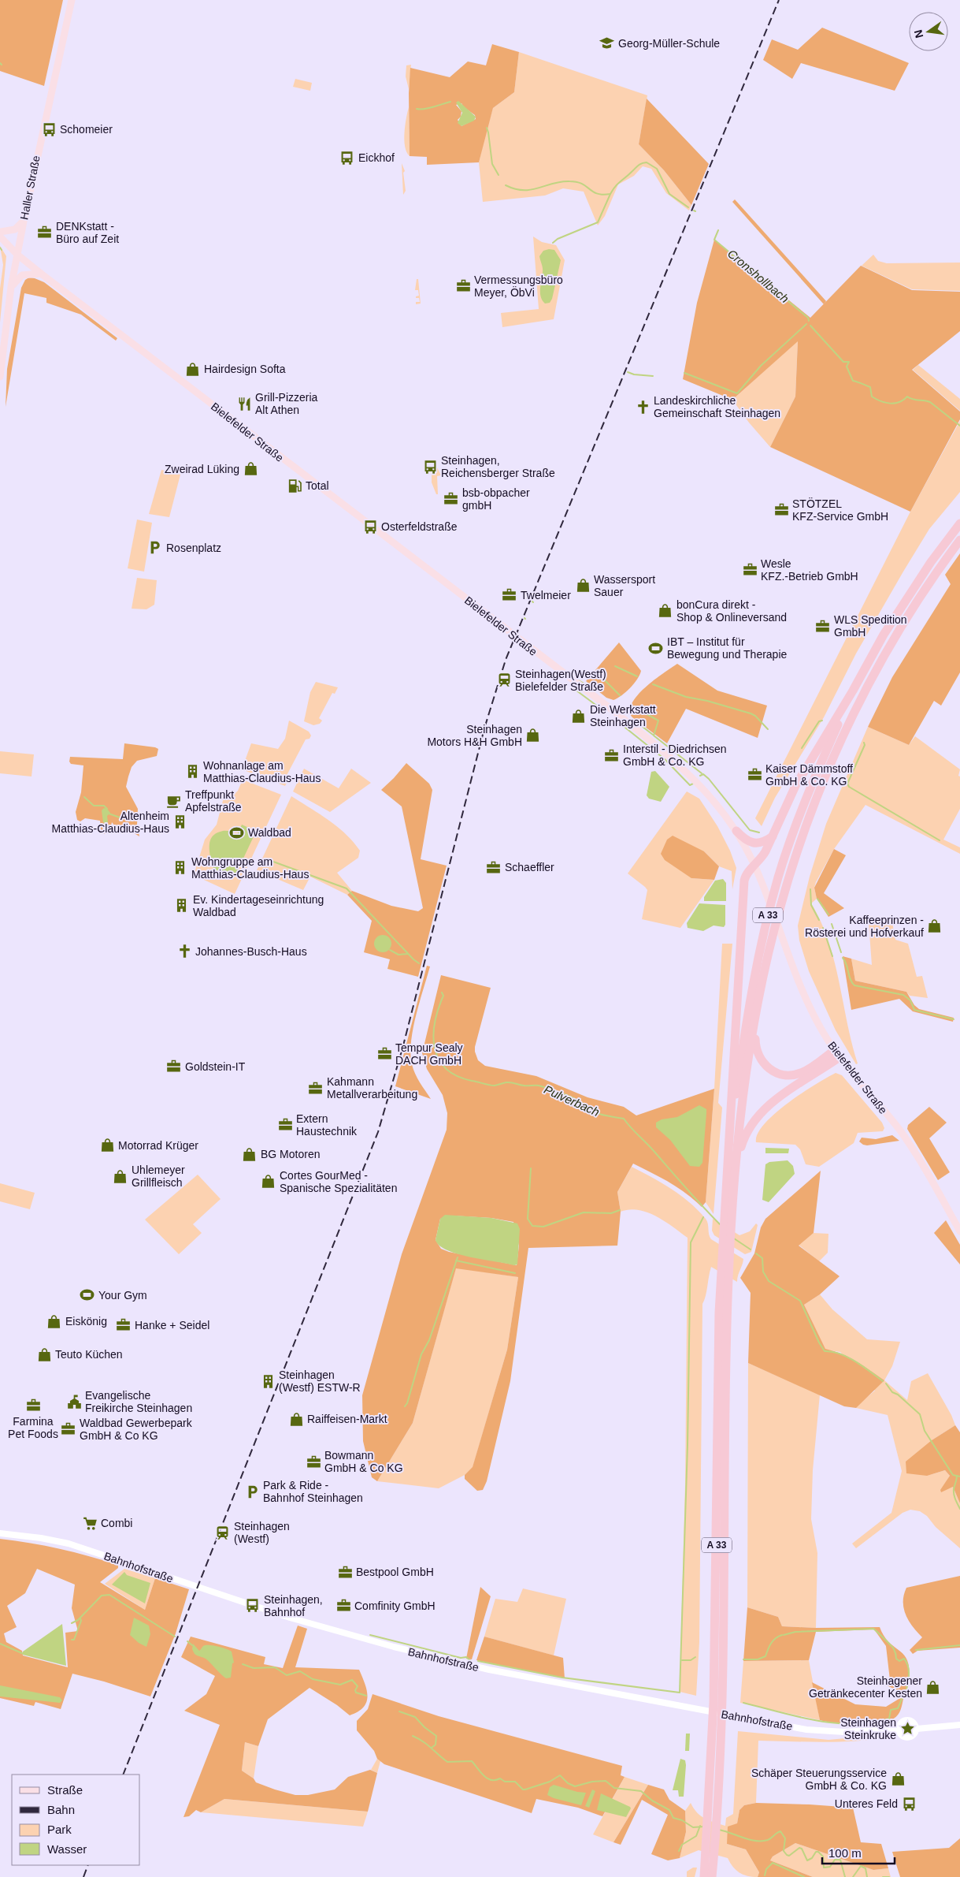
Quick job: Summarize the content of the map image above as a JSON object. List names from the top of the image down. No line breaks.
{"streets":{"highway":["A 33"],"main road":["Haller Straße","Bielefelder Straße"],"street":["Bahnhofstraße"]},"crossings":[["Haller Straße","Bielefelder Straße"]],"water":["Cronshollbach","Pulverbach"],"places":{"school or university":["Georg-Müller-Schule"],"bus stop":["Schomeier","Eickhof","Steinhagen, Reichensberger Straße","Osterfeldstraße","Steinhagen, Bahnhof","Unteres Feld"],"office":["DENKstatt - Büro auf Zeit","Vermessungsbüro Meyer, ÖbVi","bsb-obpacher gmbH","STÖTZEL KFZ-Service GmbH","Wesle KFZ.-Betrieb GmbH","Twelmeier","WLS Spedition GmbH","Interstil - Diedrichsen GmbH & Co. KG","Kaiser Dämmstoff GmbH & Co. KG","Schaeffler","Tempur Sealy DACH GmbH","Goldstein-IT","Kahmann Metallverarbeitung","Extern Haustechnik","Hanke + Seidel","Farmina Pet Foods","Waldbad Gewerbepark GmbH & Co KG","Bowmann GmbH & Co KG","Bestpool GmbH","Comfinity GmbH"],"shop":["Hairdesign Softa","Zweirad Lüking","Wassersport Sauer","bonCura direkt - Shop & Onlineversand","Die Werkstatt Steinhagen","Steinhagen Motors H&H GmbH","Kaffeeprinzen - Rösterei und Hofverkauf","Motorrad Krüger","BG Motoren","Uhlemeyer Grillfleisch","Cortes GourMed - Spanische Spezialitäten","Eiskönig","Teuto Küchen","Raiffeisen-Markt","Steinhagener Getränkecenter Kesten","Schäper Steuerungsservice GmbH & Co. KG"],"restaurant":["Grill-Pizzeria Alt Athen"],"church":["Landeskirchliche Gemeinschaft Steinhagen","Johannes-Busch-Haus"],"fuel station":["Total"],"parking":["Rosenplatz","Park & Ride - Bahnhof Steinhagen"],"sports":["IBT – Institut für Bewegung und Therapie","Waldbad","Your Gym"],"station":["Steinhagen(Westf) Bielefelder Straße","Steinhagen (Westf)"],"building":["Wohnanlage am Matthias-Claudius-Haus","Altenheim Matthias-Claudius-Haus","Wohngruppe am Matthias-Claudius-Haus","Ev. Kindertageseinrichtung Waldbad","Steinhagen (Westf) ESTW-R"],"cafe":["Treffpunkt Apfelstraße"],"public building":["Evangelische Freikirche Steinhagen"],"supermarket":["Combi"],"place":["Steinhagen Steinkruke"]},"legend":["Straße","Bahn","Park","Wasser"],"scale_bar":"100 m","north":"left"}
